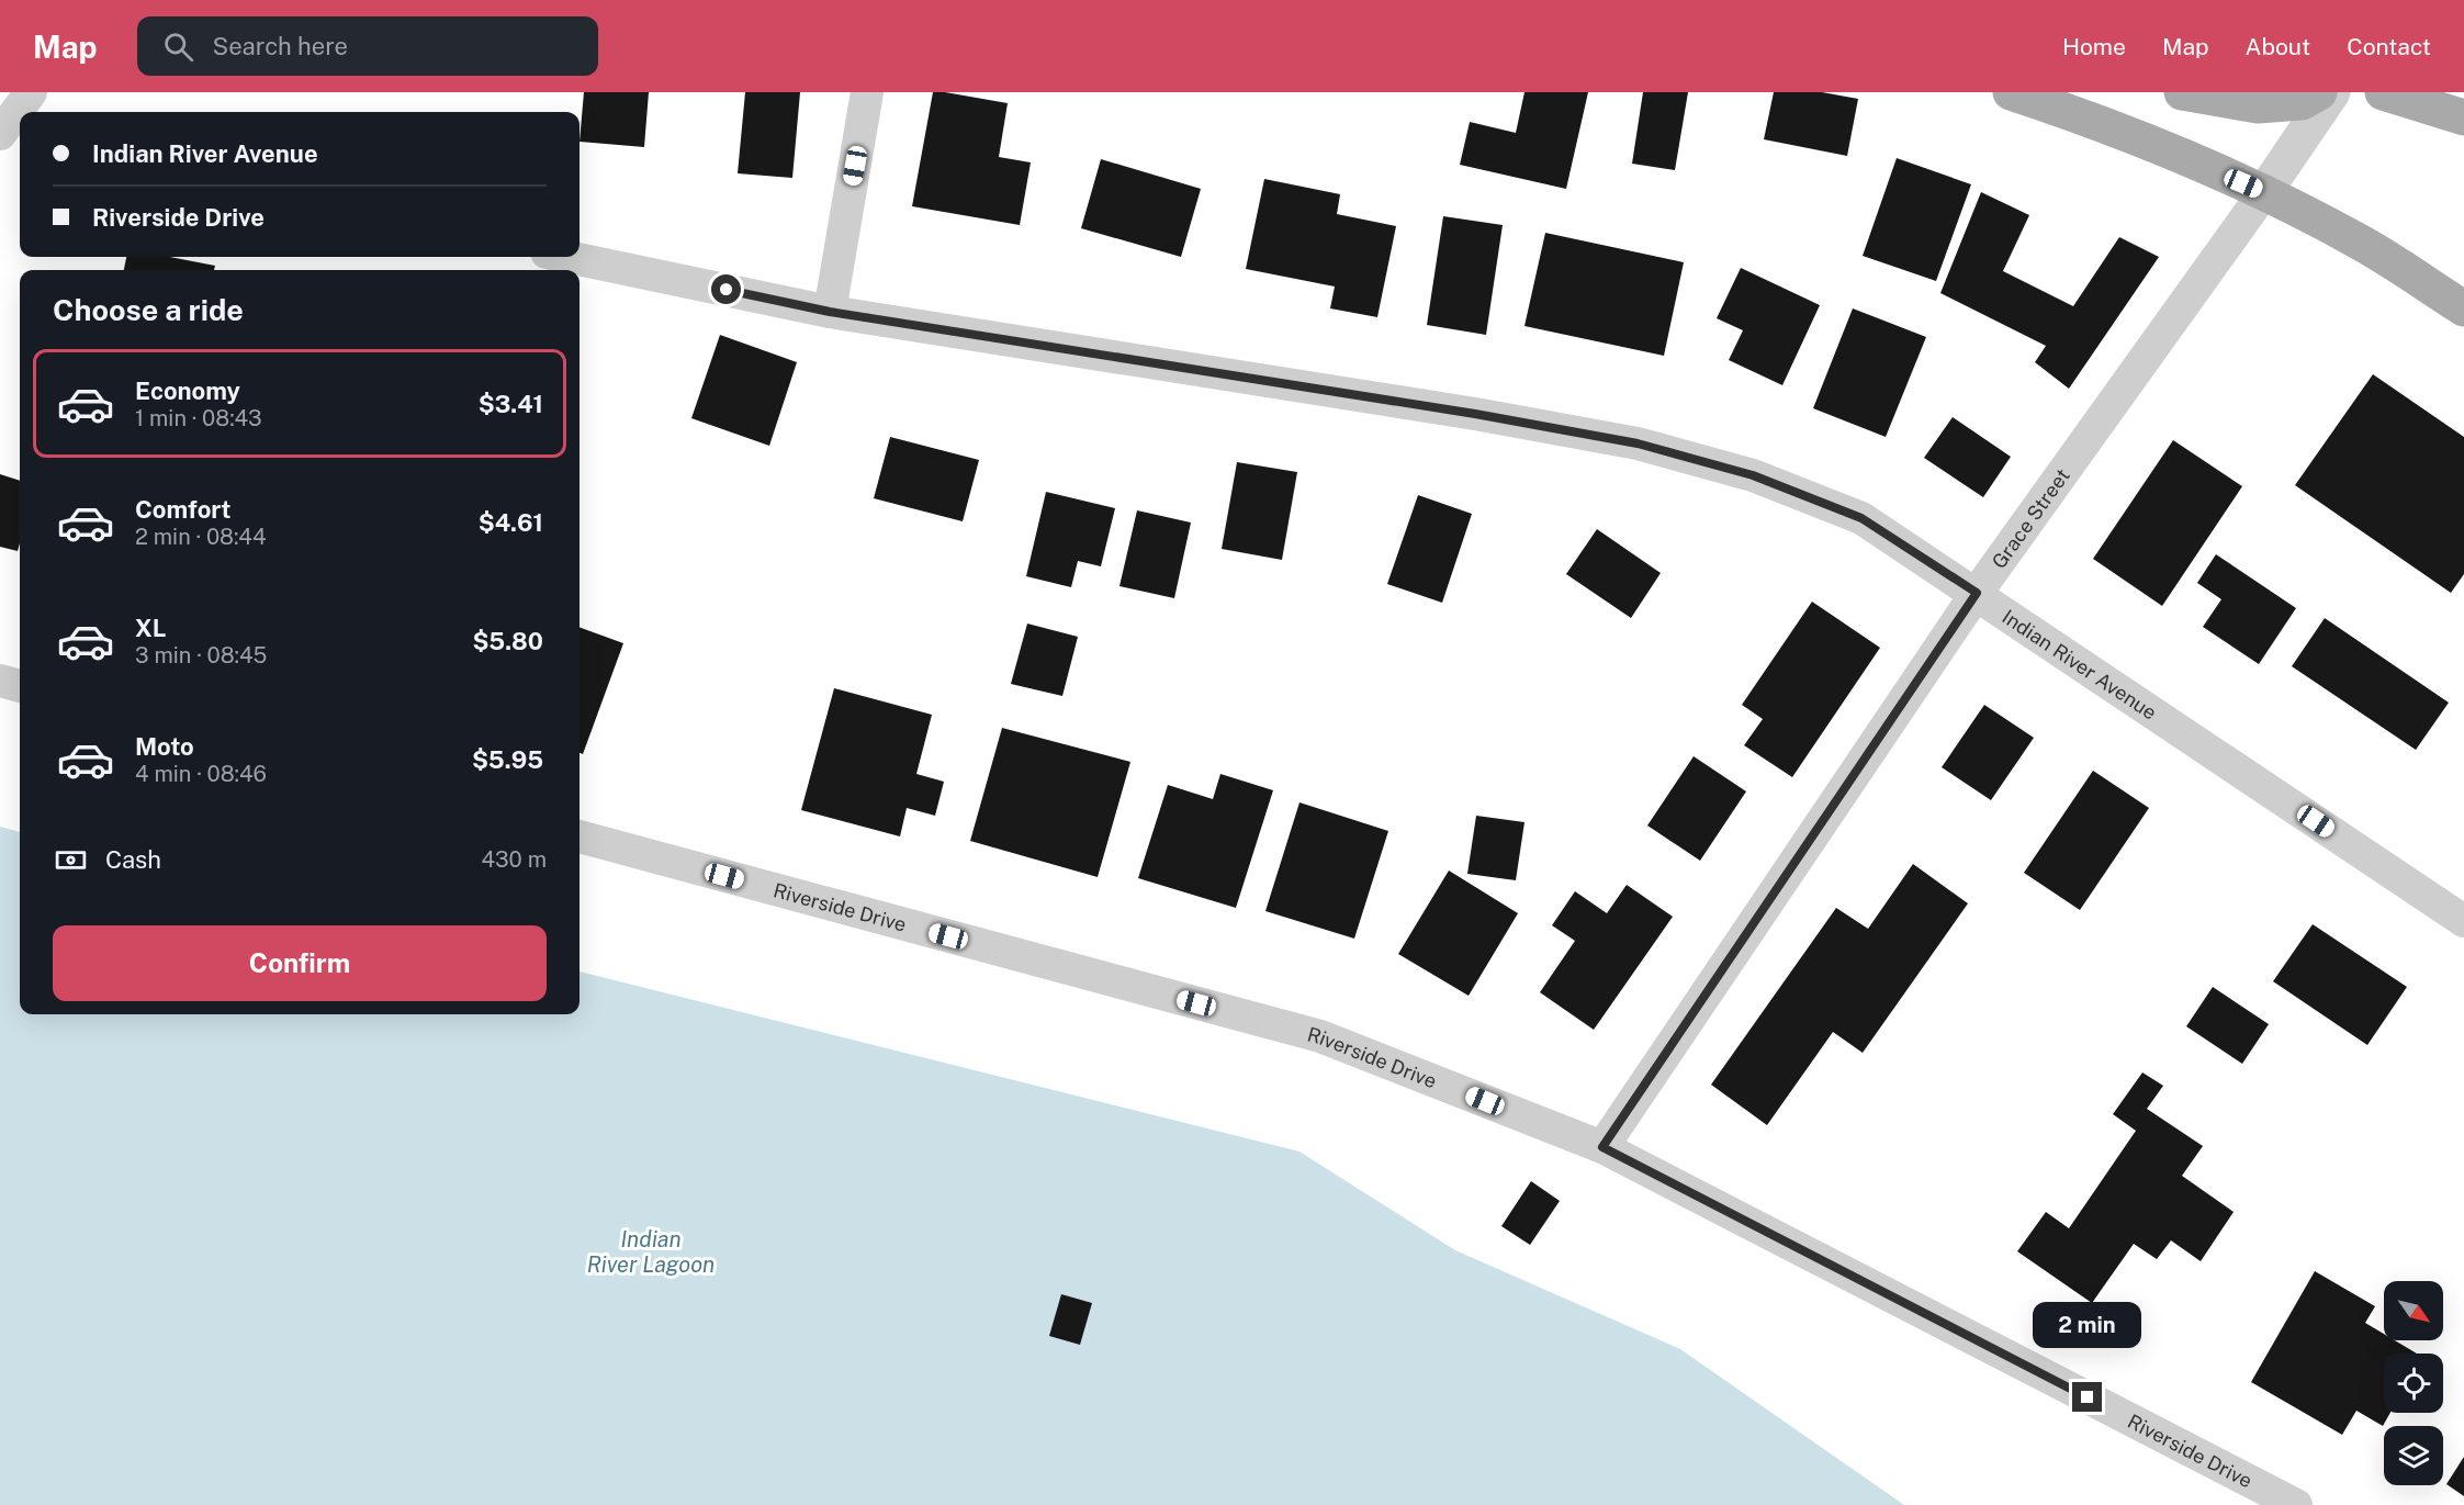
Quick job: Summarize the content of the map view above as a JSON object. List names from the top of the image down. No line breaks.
{"streets":{"street":["Grace Street","Indian River Avenue","Riverside Drive"]},"crossings":[["Grace Street","Indian River Avenue"],["Grace Street","Riverside Drive"]],"water":["Indian River Lagoon"],"north":"bottom right","page":{"header":"Map","search":"Search here","nav":["Home","Map","About","Contact"],"banner":["Indian River Avenue","Riverside Drive"],"heading":"Choose a ride","list":[{"name":"Economy","note":"1 min · 08:43","value":"$3.41"},{"name":"Comfort","note":"2 min · 08:44","value":"$4.61"},{"name":"XL","note":"3 min · 08:45","value":"$5.80"},{"name":"Moto","note":"4 min · 08:46","value":"$5.95"}],"pay":["Cash","430 m"],"buttons":"Confirm","bubble":"2 min"}}
